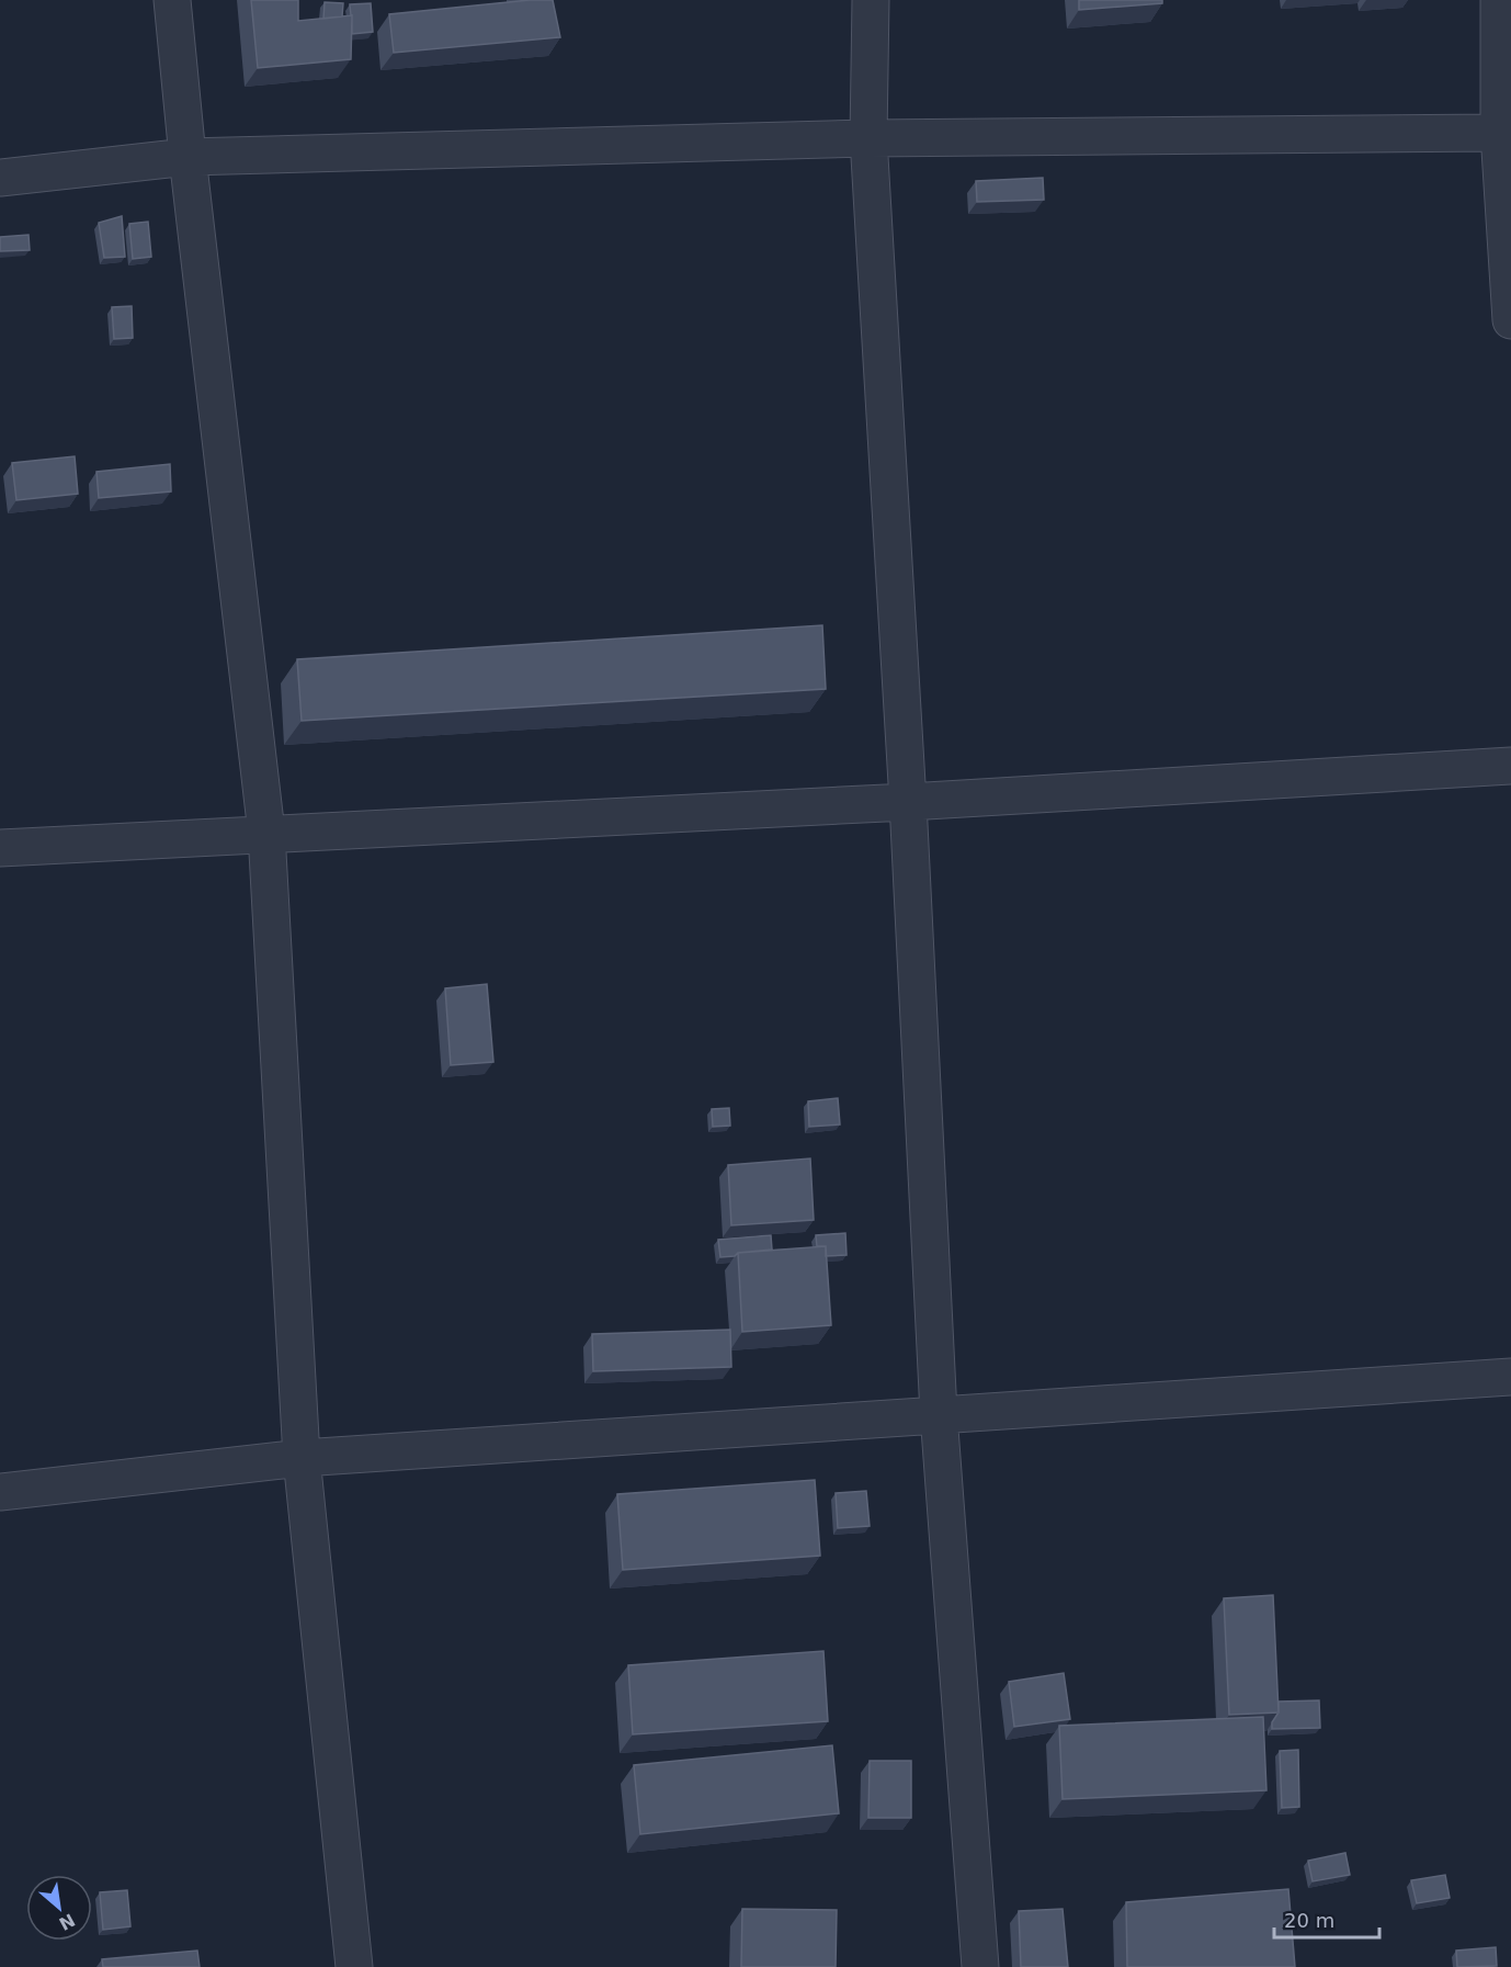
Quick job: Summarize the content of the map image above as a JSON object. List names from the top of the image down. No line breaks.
{"scale_bar":"20 m","north":"bottom right"}
